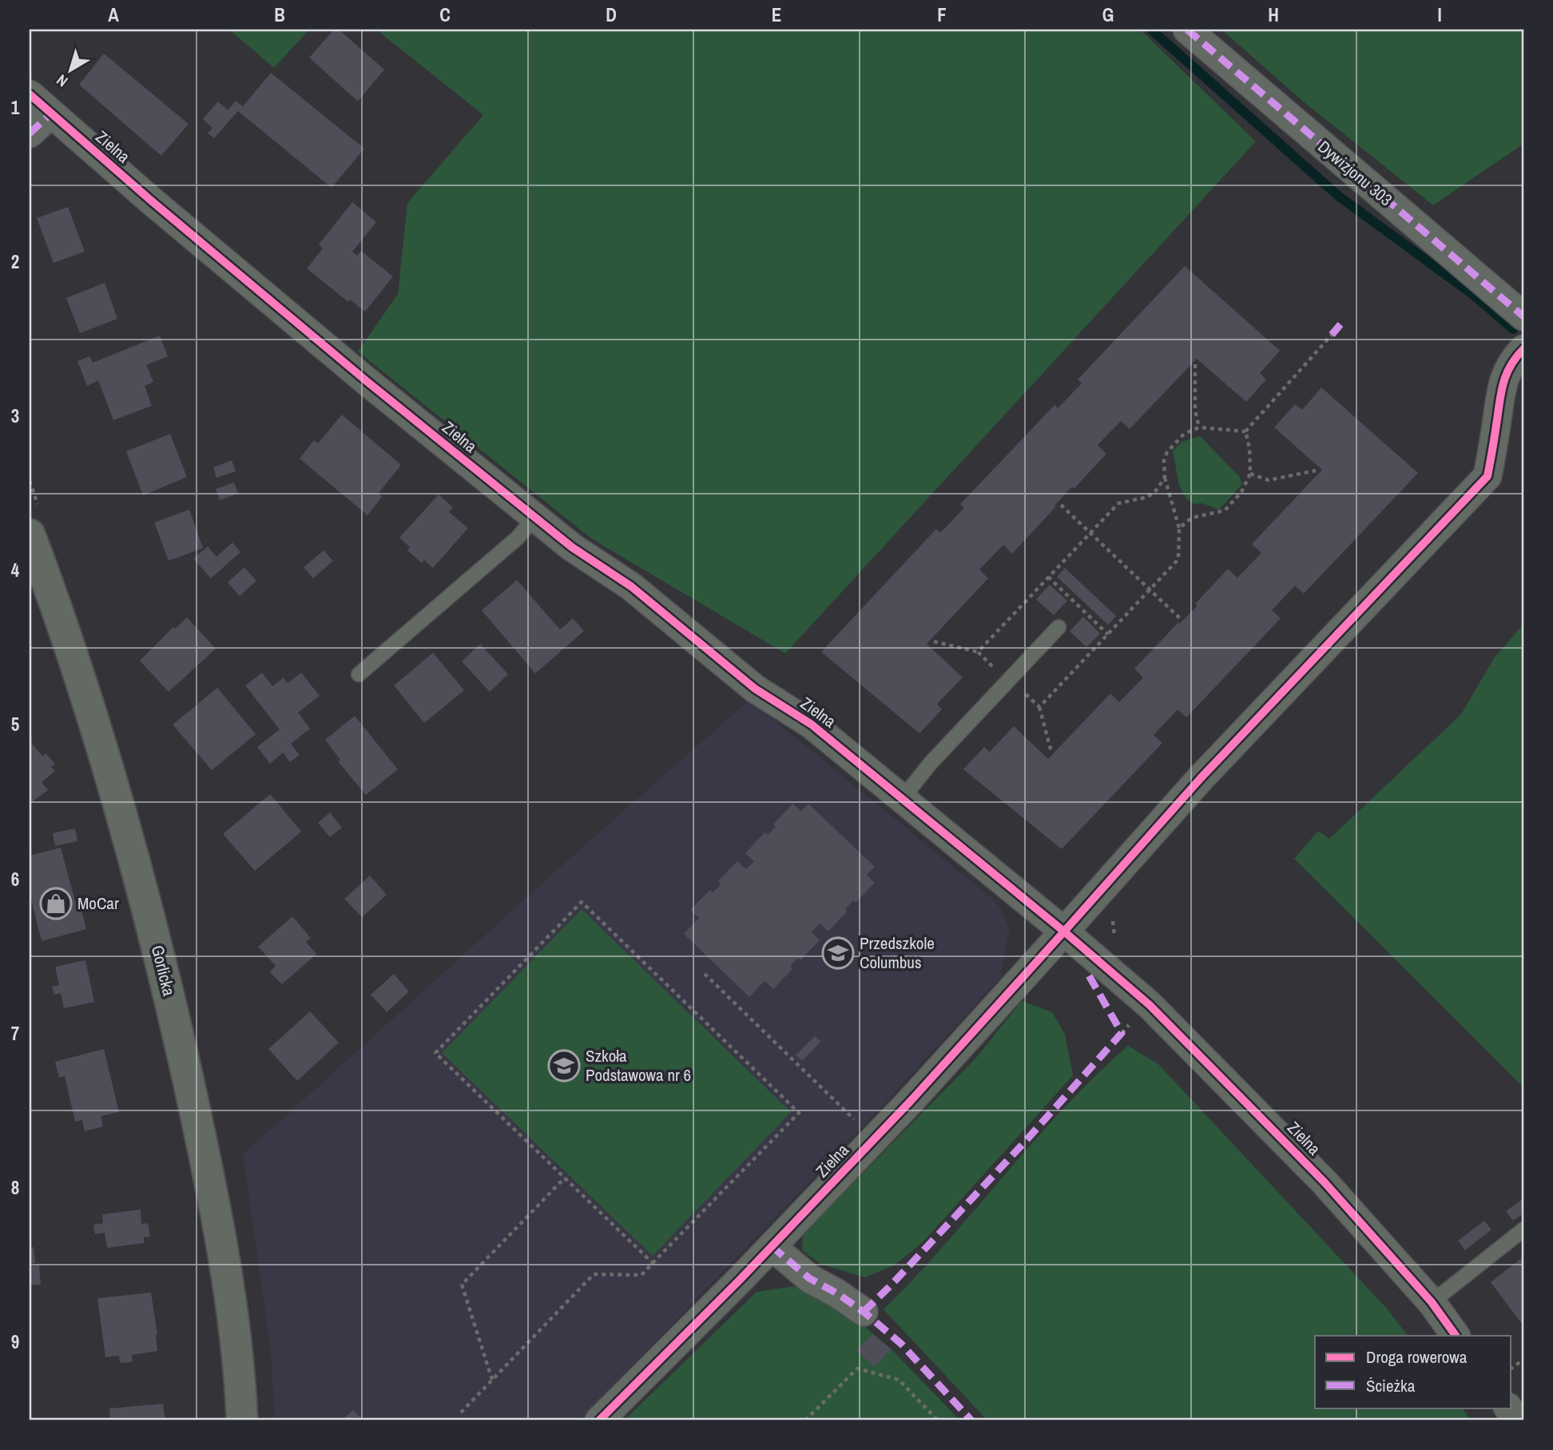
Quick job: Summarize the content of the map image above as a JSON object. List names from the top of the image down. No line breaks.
{"streets":{"street":["Zielna","Dywizjonu 303","Gorlicka"]},"places":{"shop":["MoCar"],"school or university":["Przedszkole Columbus","Szkoła Podstawowa nr 6"]},"legend":["Droga rowerowa","Ścieżka"],"north":"bottom left","grid":{"columns":["A","B","C","D","E","F","G","H","I"],"rows":["1","2","3","4","5","6","7","8","9"]}}
